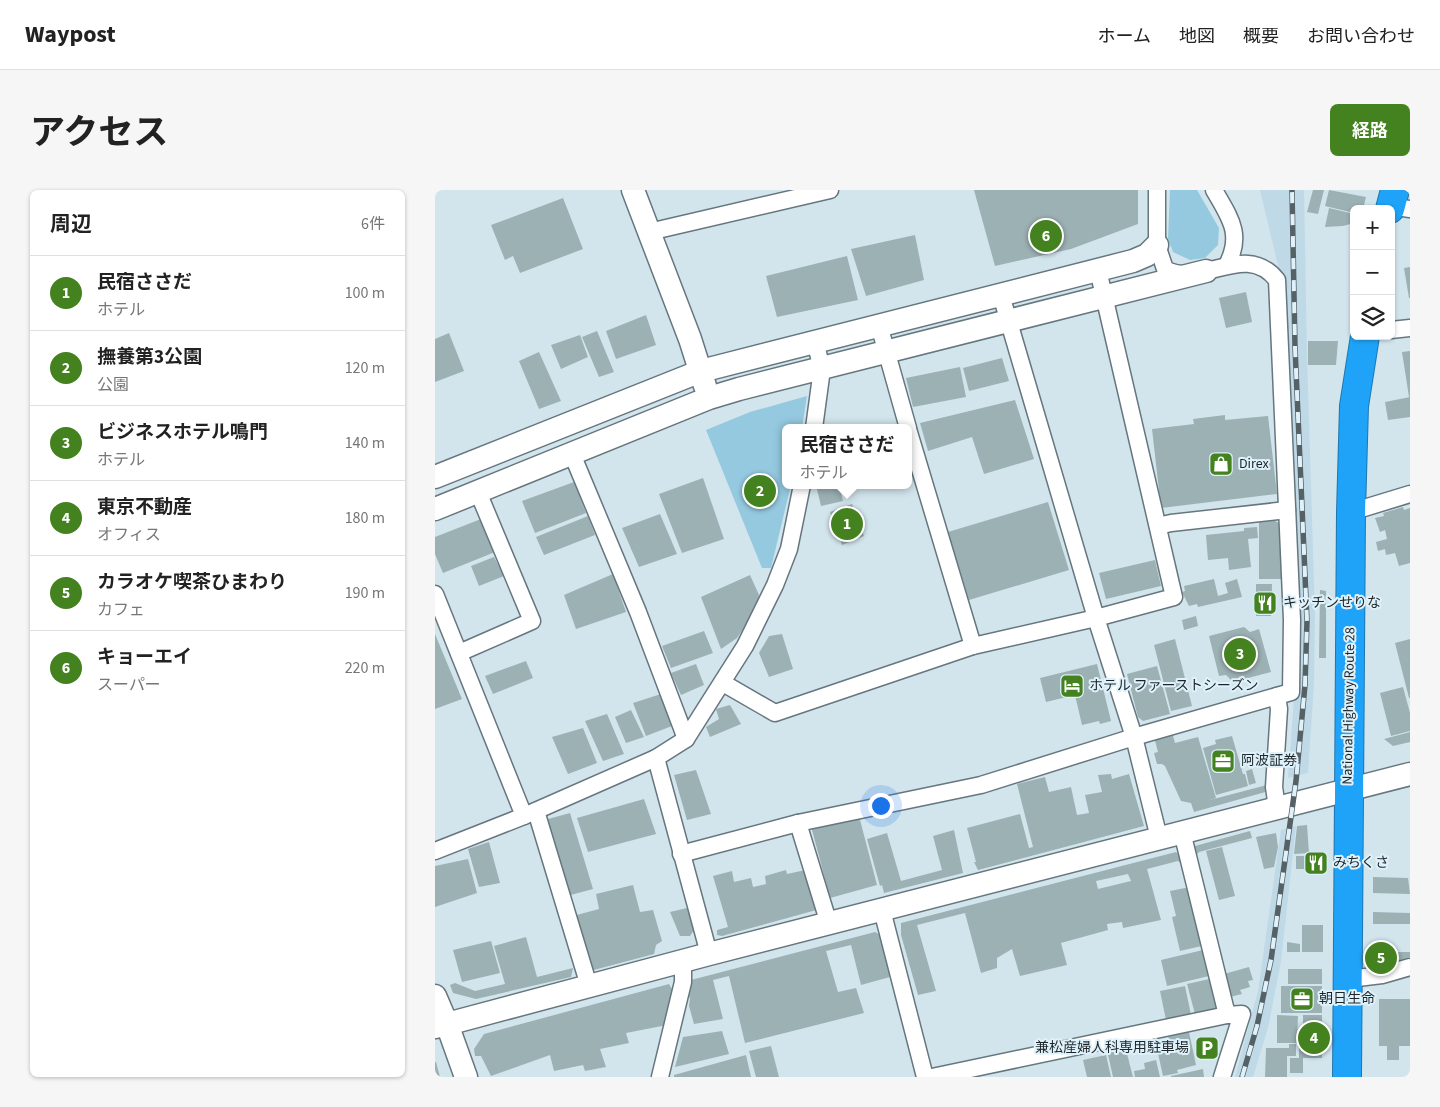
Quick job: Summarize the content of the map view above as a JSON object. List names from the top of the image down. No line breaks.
{"streets":{"highway":["National Highway Route 28"]},"places":{"shop":["Direx"],"restaurant":["キッチンせりな","みちくさ"],"hotel":["ホテル ファーストシーズン"],"office":["阿波証券","朝日生命"],"parking":["兼松産婦人科専用駐車場"]},"page":{"header":"Waypost","nav":["ホーム","地図","概要","お問い合わせ"],"title":"アクセス","buttons":"経路","heading":["周辺","6件"],"map_buttons":["+","−"],"pins":["6","2","1","3","5","4"],"list":[{"mark":"1","name":"民宿ささだ","note":"ホテル","value":"100 m"},{"mark":"2","name":"撫養第3公園","note":"公園","value":"120 m"},{"mark":"3","name":"ビジネスホテル鳴門","note":"ホテル","value":"140 m"},{"mark":"4","name":"東京不動産","note":"オフィス","value":"180 m"},{"mark":"5","name":"カラオケ喫茶ひまわり","note":"カフェ","value":"190 m"},{"mark":"6","name":"キョーエイ","note":"スーパー","value":"220 m"}],"popup":["民宿ささだ","ホテル"]}}
